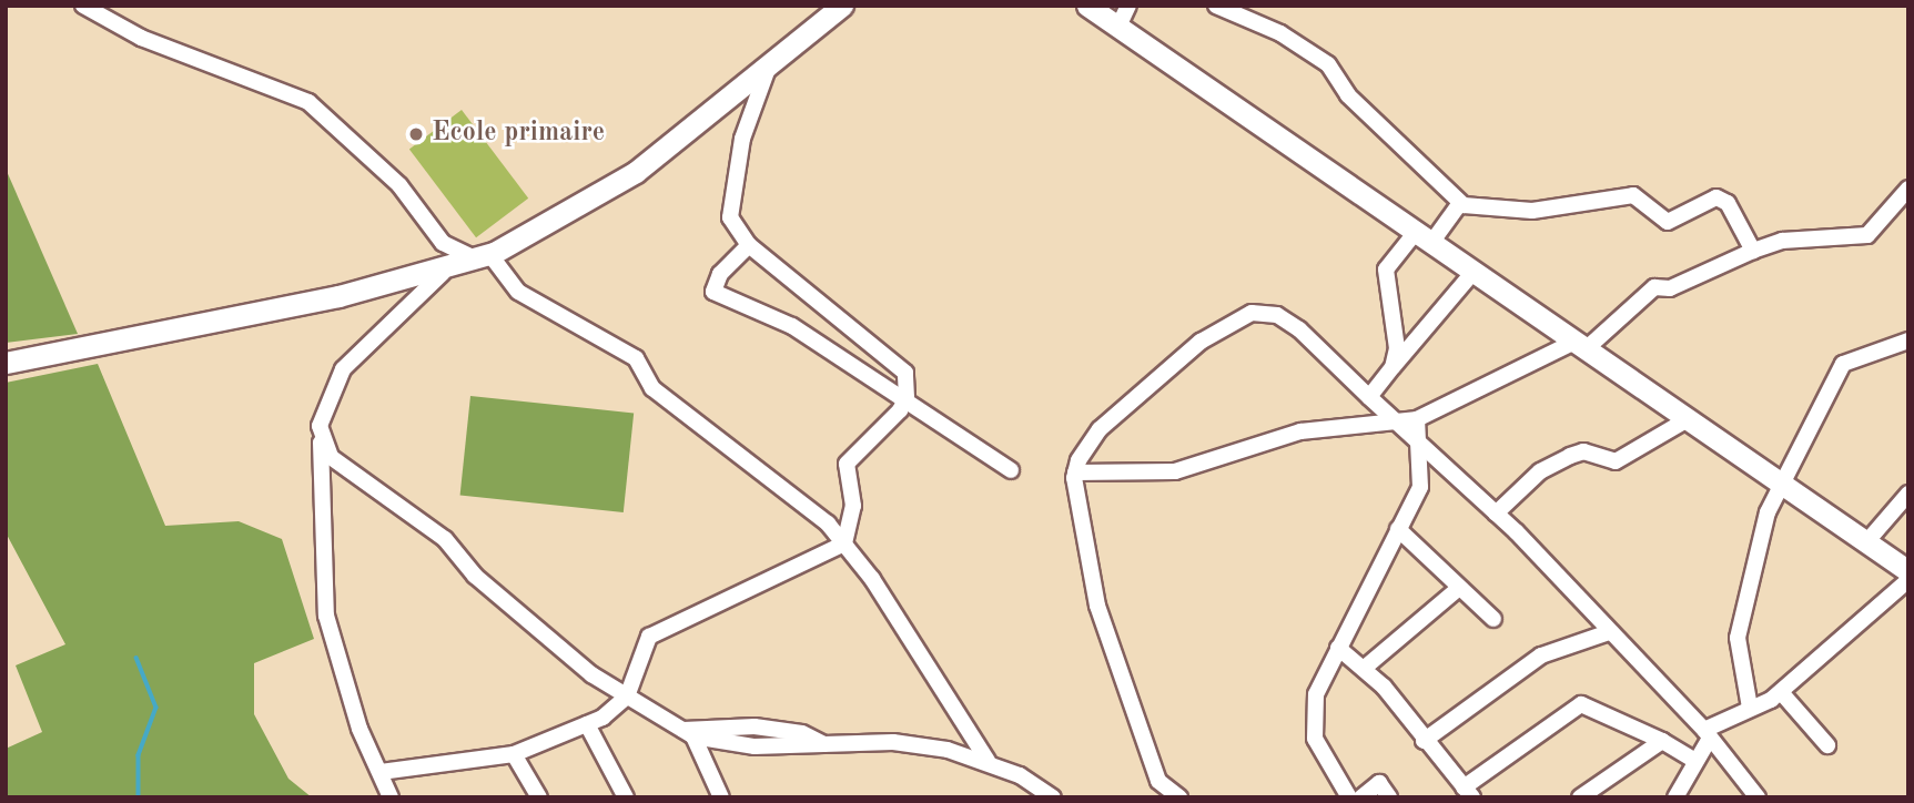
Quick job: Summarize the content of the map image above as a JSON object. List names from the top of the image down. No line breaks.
{"places":["Ecole primaire"]}
